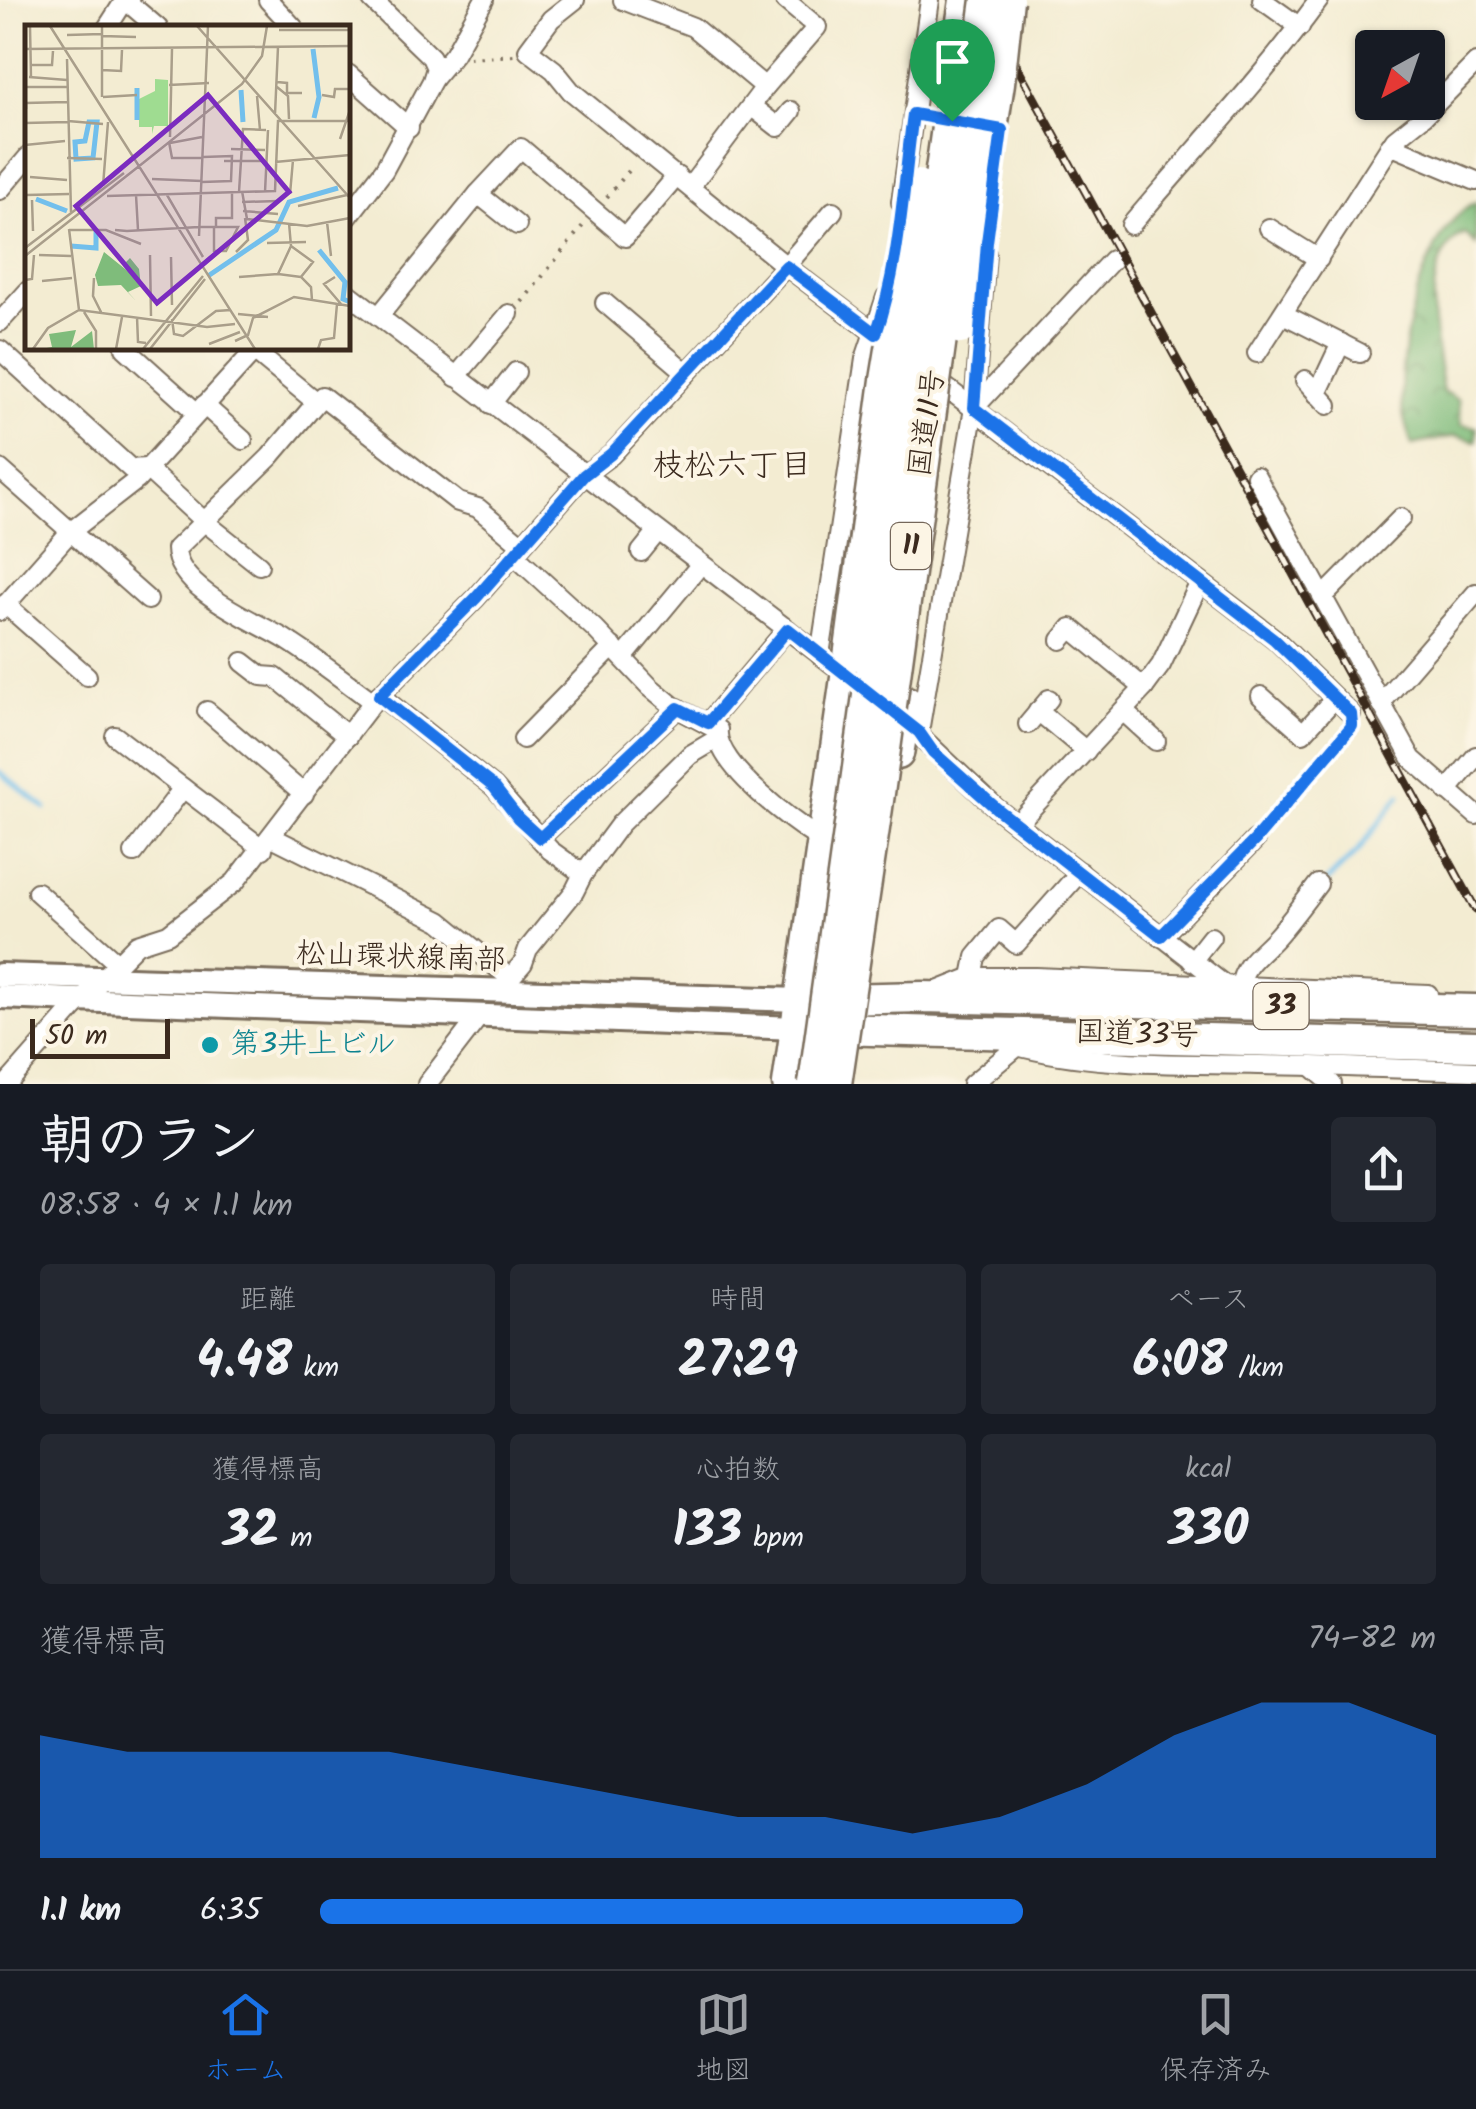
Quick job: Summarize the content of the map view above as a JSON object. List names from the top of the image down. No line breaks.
{"streets":{"highway":["国道11号","11","33","国道33号"],"street":["松山環状線南部"]},"crossings":[["11","松山環状線南部"],["11","国道33号"],["松山環状線南部","国道33号"]],"districts":["枝松六丁目"],"places":["第3井上ビル"],"scale_bar":"50 m","north":"bottom left","page":{"scale":"50 m","heading":["朝のラン","08:58 · 4 × 1.1 km"],"stats":[["距離","4.48 km"],["時間","27:29"],["ペース","6:08 /km"],["獲得標高","32 m"],["心拍数","133 bpm"],["kcal","330"]],"chart":["獲得標高","74–82 m"],"list":[{"name":"1.1 km","note":"6:35"}],"tabs":["ホーム","地図","保存済み"]}}
